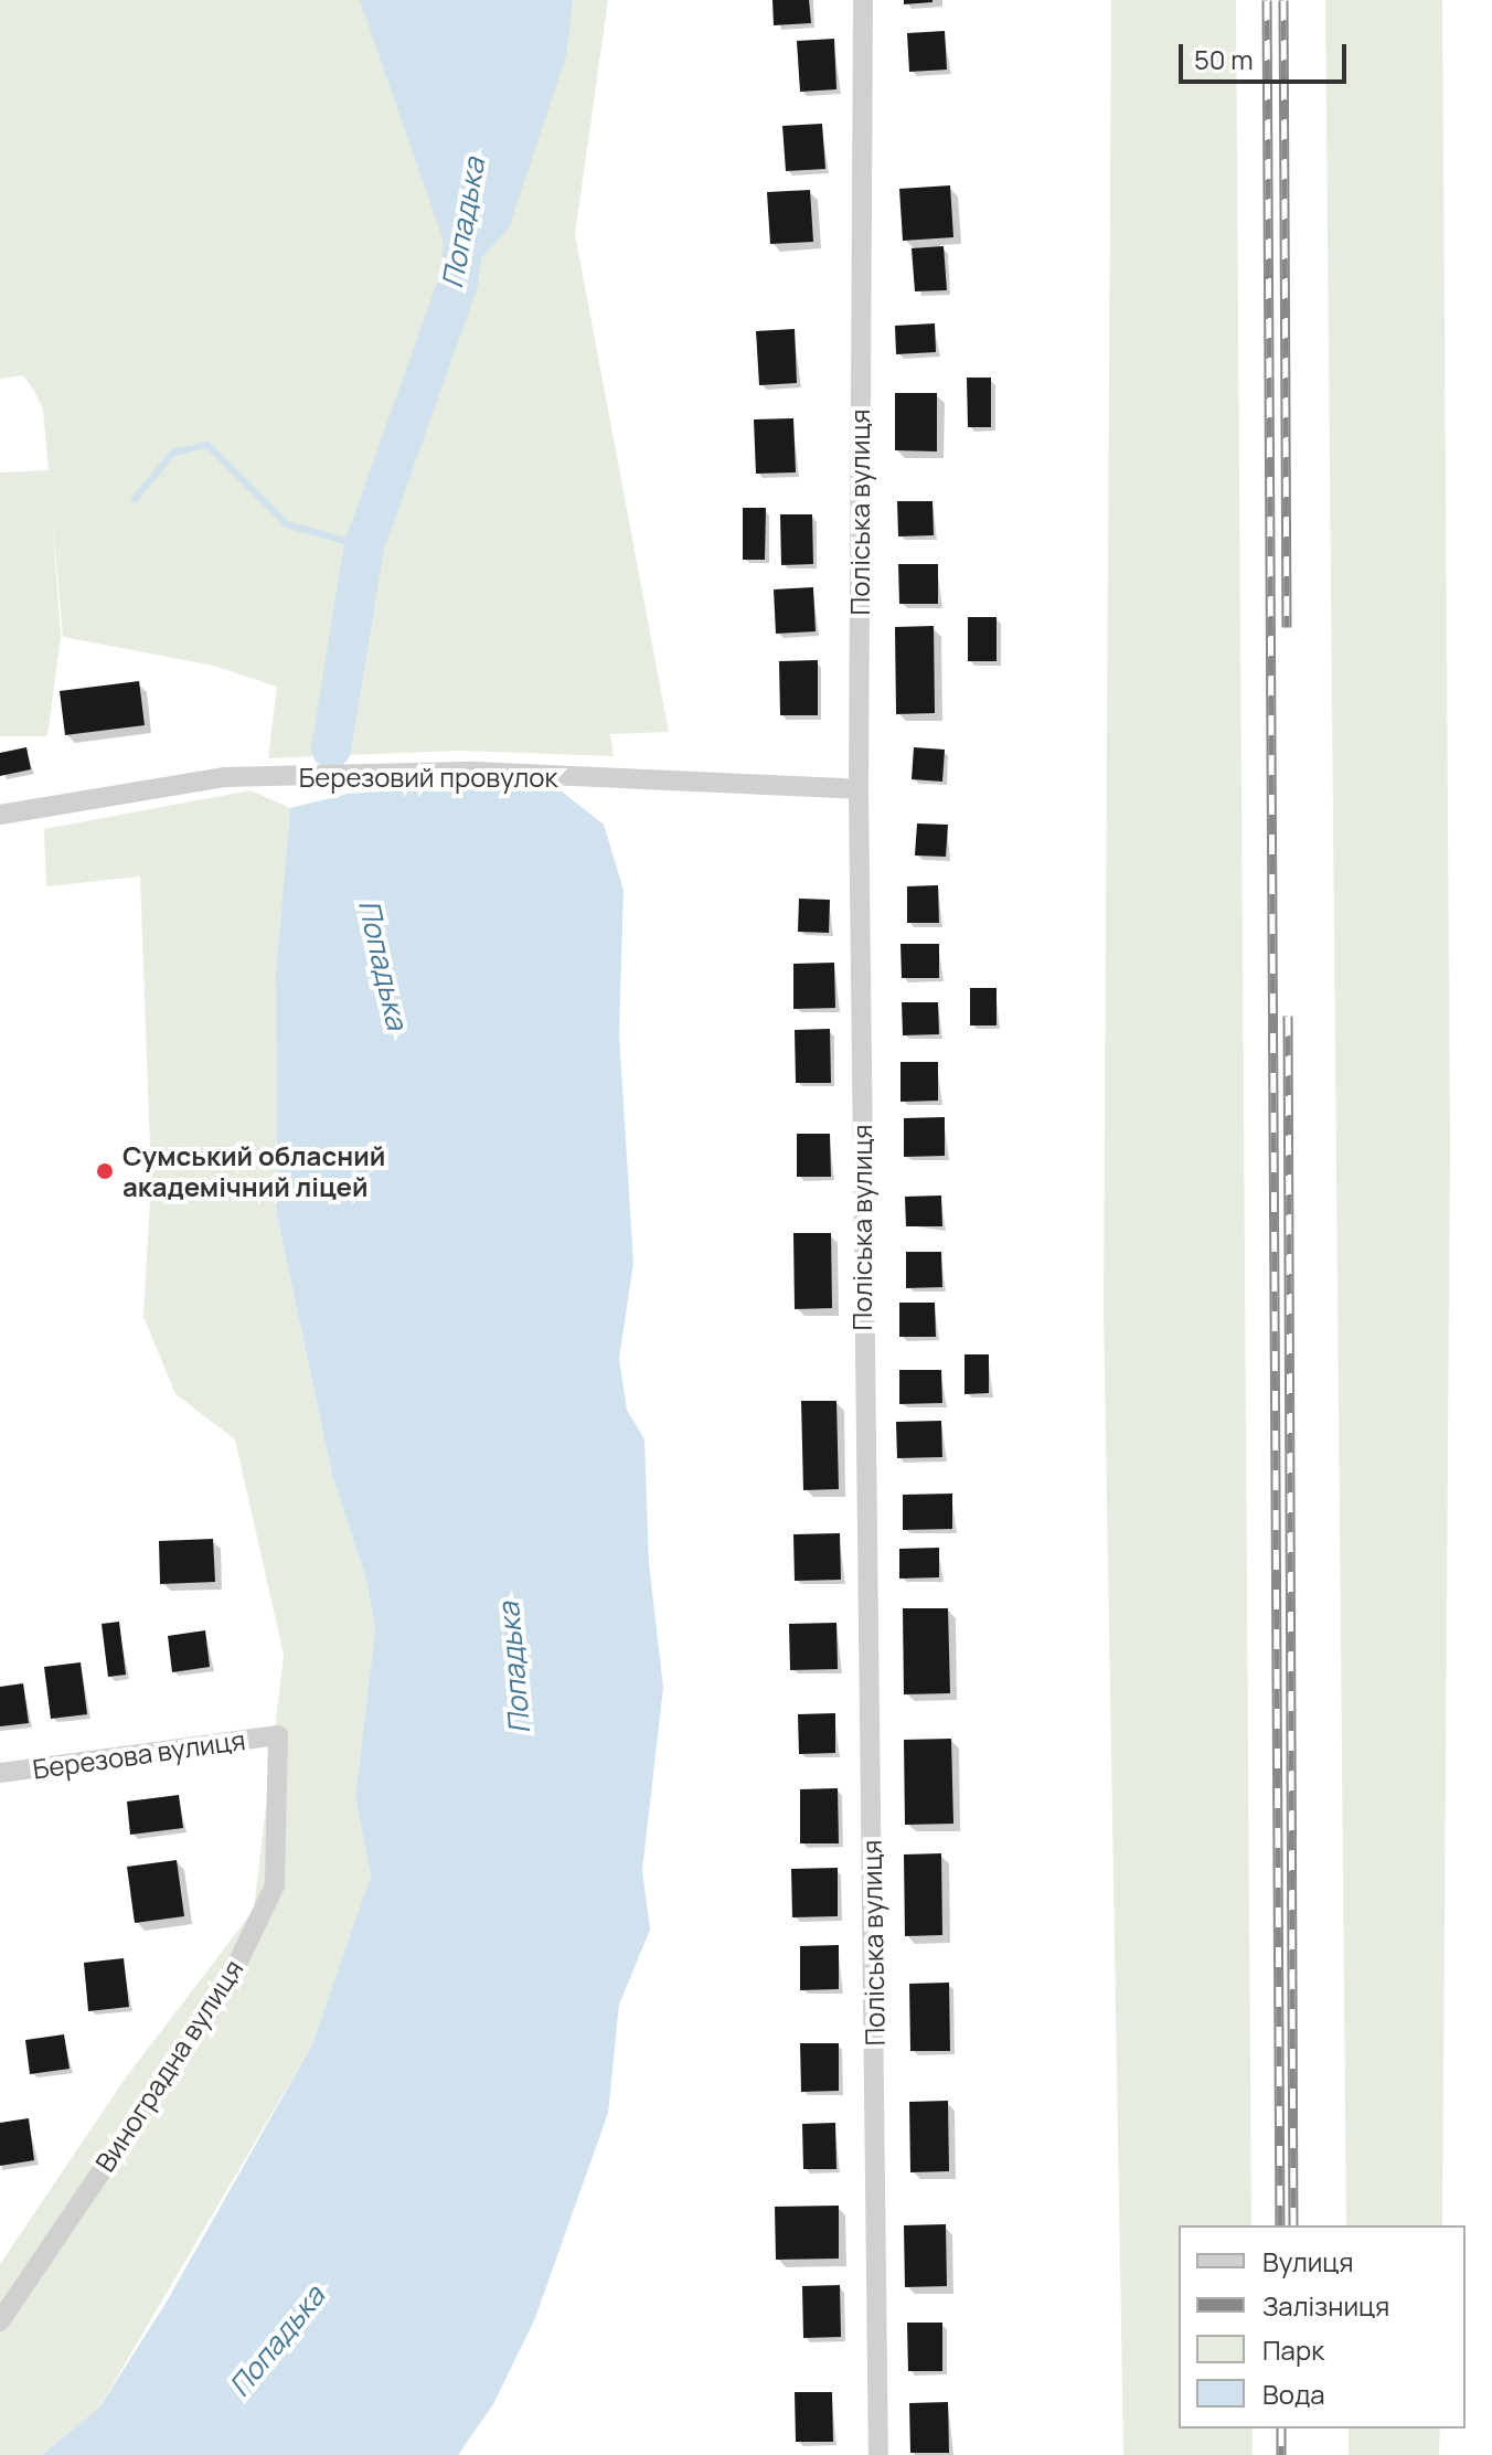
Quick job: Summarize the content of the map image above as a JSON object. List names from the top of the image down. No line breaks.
{"streets":{"street":["Поліська вулиця","Березовий провулок","Березова вулиця","Виноградна вулиця"]},"crossings":[["Поліська вулиця","Березовий провулок"],["Березова вулиця","Виноградна вулиця"]],"water":["Попадька"],"places":["Сумський обласний академічний ліцей"],"legend":["Вулиця","Залізниця","Парк","Вода"],"scale_bar":"50 m"}
